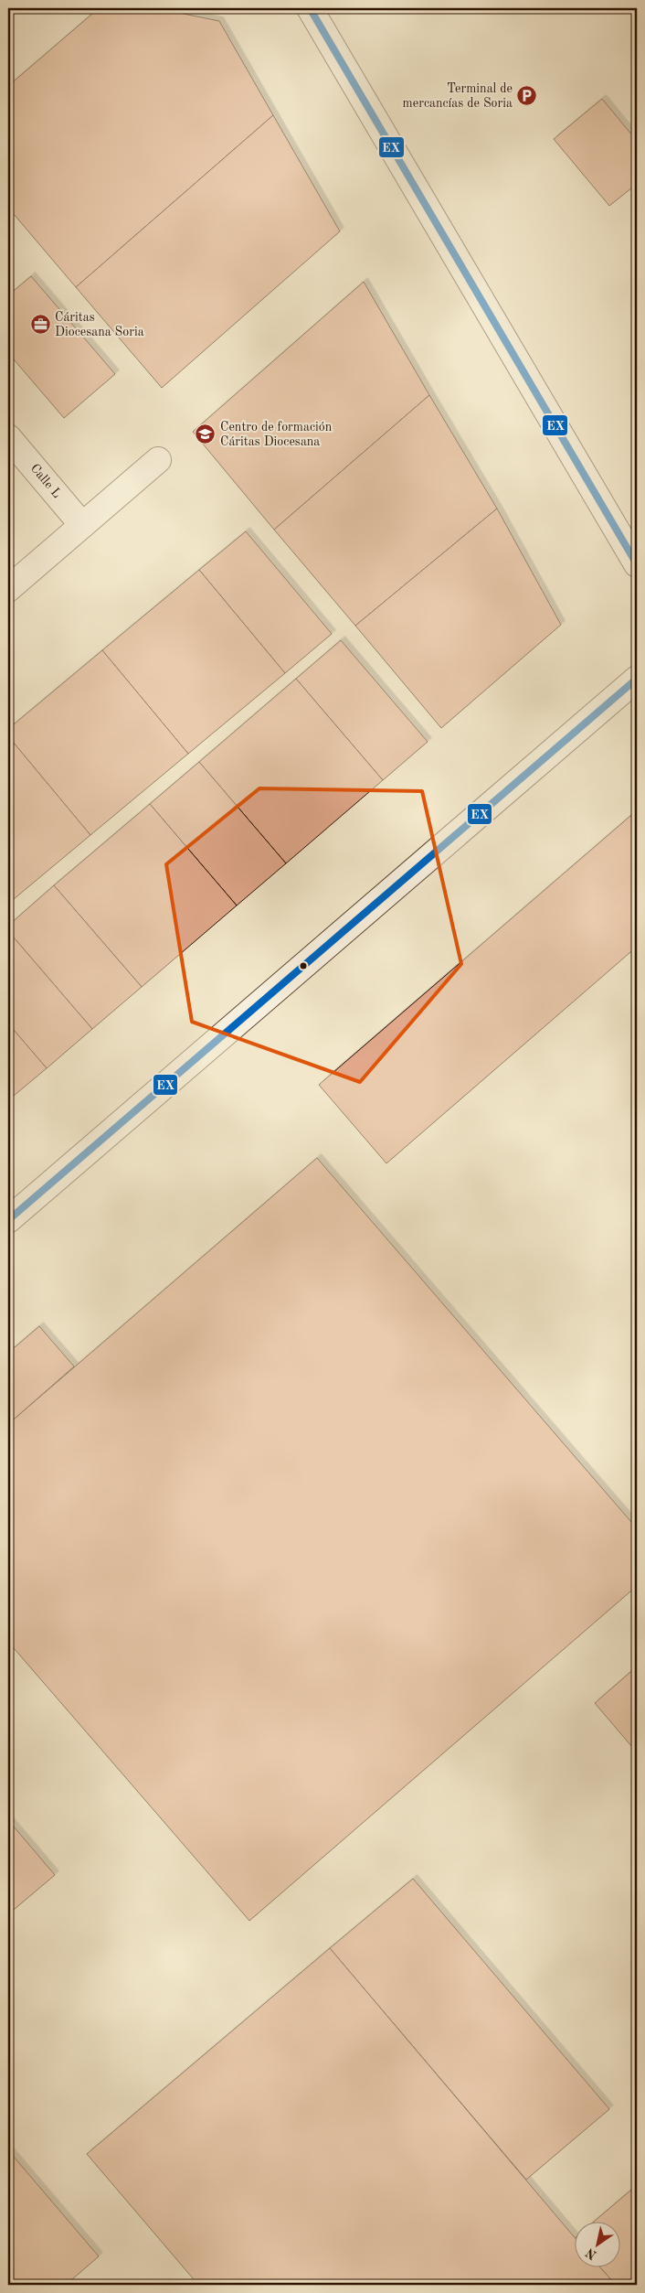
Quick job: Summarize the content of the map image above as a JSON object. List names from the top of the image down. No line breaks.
{"streets":{"street":["Calle L"]},"places":{"parking":["Terminal de mercancías de Soria"],"office":["Cáritas Diocesana Soria"],"school or university":["Centro de formación Cáritas Diocesana"]},"lines":["transit line EX"],"north":"bottom left"}
